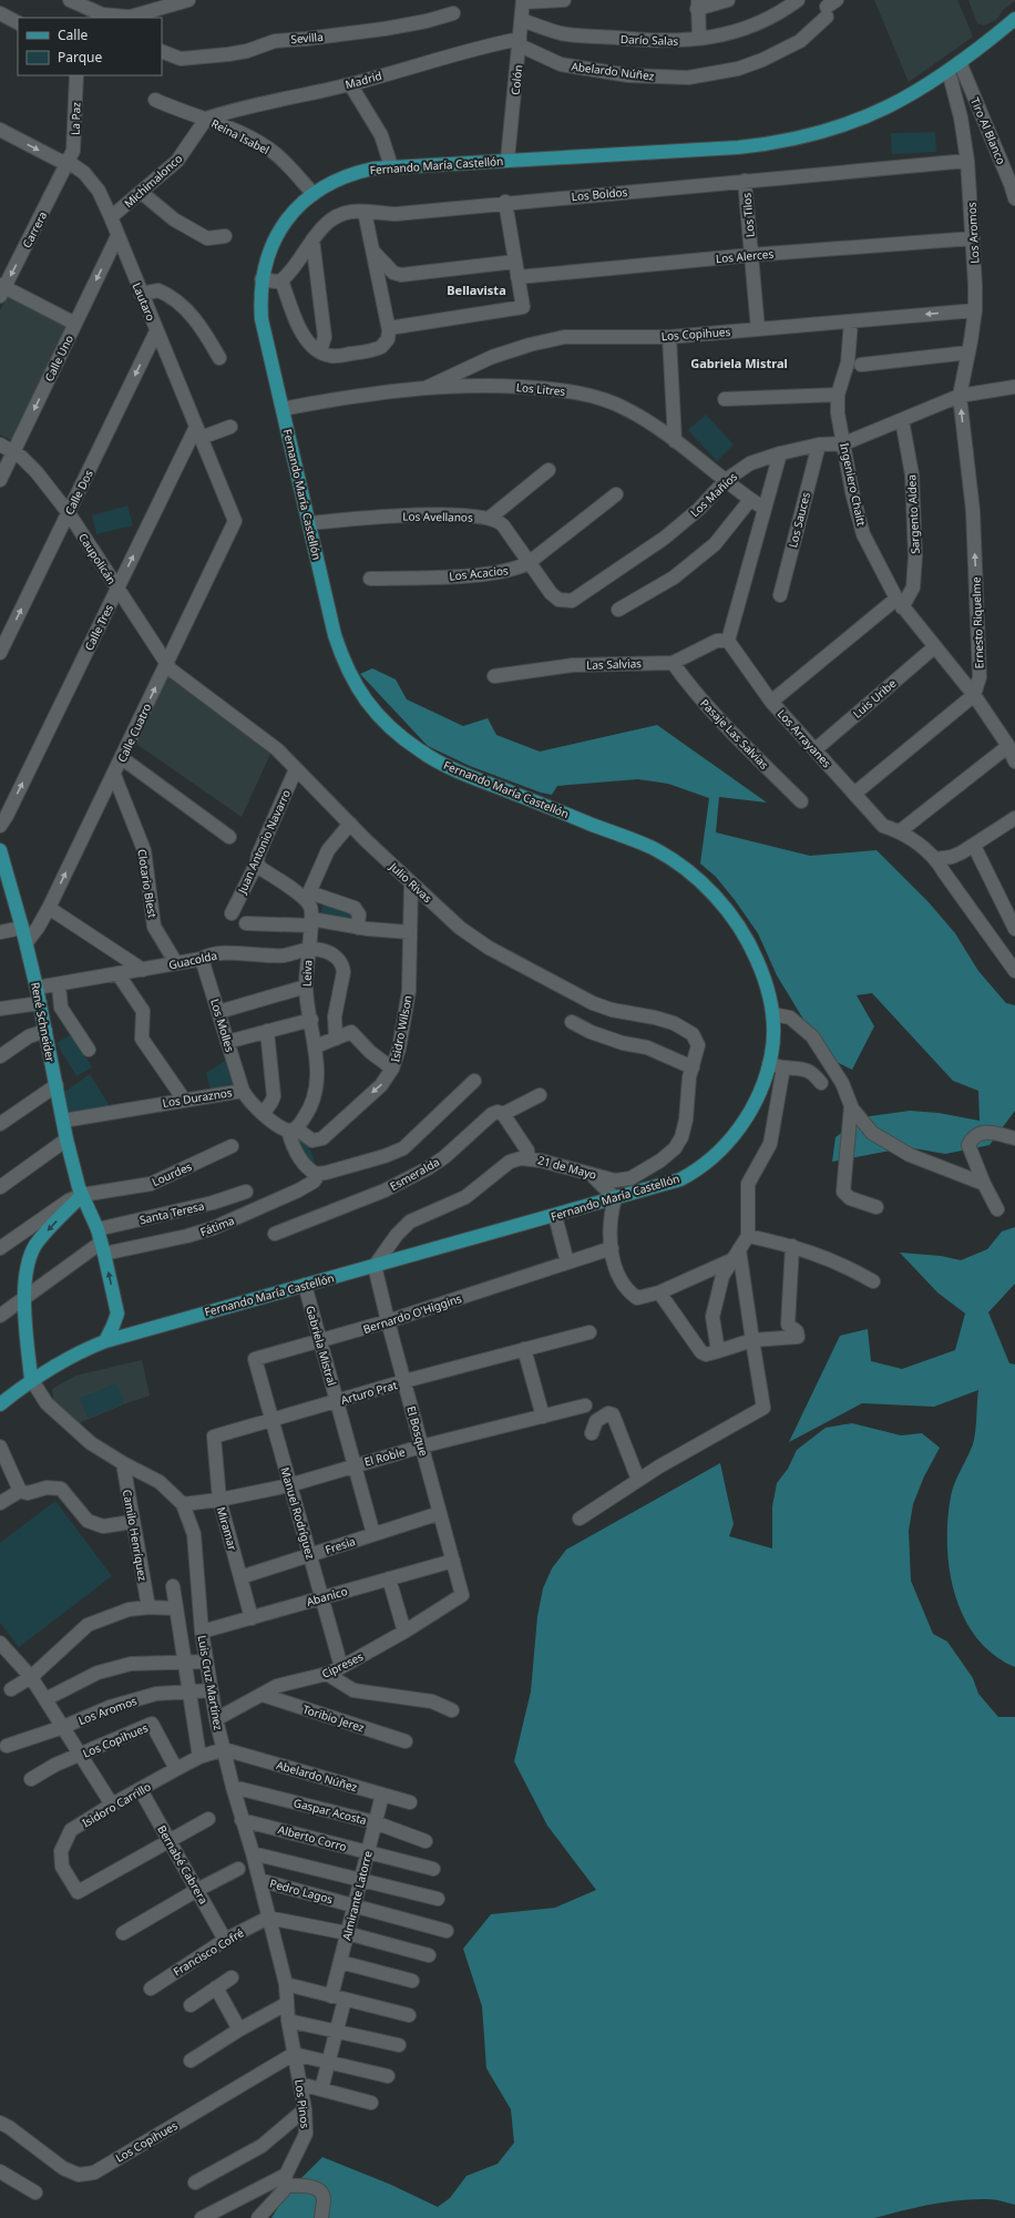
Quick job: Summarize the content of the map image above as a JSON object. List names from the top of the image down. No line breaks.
{"streets":{"main road":["Fernando María Castellón","René Schneider"],"street":["Sevilla","Darío Salas","Abelardo Núñez","Madrid","Colón","La Paz","Tiro Al Blanco","Reina Isabel","Michimalonco","Los Boldos","Los Tilos","Carrera","Los Aromos","Los Alerces","Lautaro","Los Copihues","Calle Uno","Los Litres","Ingeniero Chaitt","Calle Dos","Los Mañíos","Sargento Aldea","Los Avellanos","Los Sauces","Caupolicán","Los Acacios","Ernesto Riquelme","Calle Tres","Las Salvias","Luis Uribe","Calle Cuatro","Pasaje Las Salvias","Los Arrayanes","Juan Antonio Navarro","Julio Rivas","Clotario Blest","Guacolda","Leiva","Los Molles","Isidro Wilson","Los Duraznos","21 de Mayo","Lourdes","Esmeralda","Santa Teresa","Fátima","Bernardo O'Higgins","Gabriela Mistral","Arturo Prat","El Bosque","El Roble","Manuel Rodríguez","Miramar","Camilo Henríquez","Fresia","Abanico","Cipreses","Luis Cruz Martínez","Toribio Jerez","Isidoro Carrillo","Gaspar Acosta","Alberto Corro","Bernabé Cabrera","Pedro Lagos","Almirante Latorre","Francisco Cofré","Los Pinos"]},"crossings":[["Darío Salas","Colón"],["Abelardo Núñez","Madrid"],["Abelardo Núñez","Colón"],["Abelardo Núñez","Luis Cruz Martínez"],["Abelardo Núñez","Isidoro Carrillo"],["Abelardo Núñez","Almirante Latorre"],["Madrid","Colón"],["Madrid","Reina Isabel"],["Madrid","Michimalonco"],["Colón","Fernando María Castellón"],["La Paz","Carrera"],["La Paz","Lautaro"],["Tiro Al Blanco","Fernando María Castellón"],["Reina Isabel","Fernando María Castellón"],["Reina Isabel","Michimalonco"],["Fernando María Castellón","Los Aromos"],["Fernando María Castellón","Los Litres"],["Fernando María Castellón","Los Avellanos"],["Fernando María Castellón","21 de Mayo"],["Fernando María Castellón","Gabriela Mistral"],["Fernando María Castellón","El Bosque"],["Fernando María Castellón","Luis Cruz Martínez"],["Michimalonco","Lautaro"],["Los Boldos","Los Tilos"],["Los Boldos","Los Aromos"],["Los Tilos","Los Alerces"],["Los Tilos","Los Copihues"],["Carrera","Lautaro"],["Los Aromos","Los Alerces"],["Los Aromos","Los Copihues"],["Los Aromos","Los Mañíos"],["Los Aromos","Ernesto Riquelme"],["Los Aromos","Luis Cruz Martínez"],["Lautaro","Calle Uno"],["Lautaro","Calle Dos"],["Lautaro","Calle Tres"],["Lautaro","Calle Cuatro"],["Los Copihues","Los Litres"],["Los Copihues","Ingeniero Chaitt"],["Los Copihues","Luis Cruz Martínez"],["Los Copihues","Isidoro Carrillo"],["Los Copihues","Los Pinos"],["Calle Uno","Caupolicán"],["Los Litres","Los Mañíos"],["Ingeniero Chaitt","Los Mañíos"],["Ingeniero Chaitt","Sargento Aldea"],["Ingeniero Chaitt","Ernesto Riquelme"],["Ingeniero Chaitt","Luis Uribe"],["Calle Dos","Caupolicán"],["Los Mañíos","Sargento Aldea"],["Los Mañíos","Los Avellanos"],["Los Mañíos","Los Sauces"],["Los Mañíos","Los Acacios"],["Los Mañíos","Ernesto Riquelme"],["Sargento Aldea","Los Arrayanes"],["Caupolicán","Calle Tres"],["Caupolicán","Calle Cuatro"],["Caupolicán","Julio Rivas"],["Las Salvias","Pasaje Las Salvias"],["Las Salvias","Los Arrayanes"],["Luis Uribe","Los Arrayanes"],["Calle Cuatro","Julio Rivas"],["Calle Cuatro","Clotario Blest"],["Calle Cuatro","René Schneider"],["Juan Antonio Navarro","Julio Rivas"],["Julio Rivas","Isidro Wilson"],["Julio Rivas","21 de Mayo"],["Clotario Blest","Guacolda"],["Guacolda","Leiva"],["Guacolda","René Schneider"],["Guacolda","Los Molles"],["Leiva","Isidro Wilson"],["Leiva","Los Duraznos"],["René Schneider","Los Duraznos"],["René Schneider","Lourdes"],["René Schneider","Santa Teresa"],["René Schneider","Fátima"],["Los Molles","Los Duraznos"],["Isidro Wilson","Los Duraznos"],["21 de Mayo","El Bosque"],["Bernardo O'Higgins","Gabriela Mistral"],["Bernardo O'Higgins","El Bosque"],["Bernardo O'Higgins","Manuel Rodríguez"],["Gabriela Mistral","Arturo Prat"],["Gabriela Mistral","El Roble"],["Gabriela Mistral","Fresia"],["Arturo Prat","El Bosque"],["Arturo Prat","Manuel Rodríguez"],["Arturo Prat","Miramar"],["El Bosque","El Roble"],["El Bosque","Fresia"],["El Bosque","Abanico"],["El Bosque","Cipreses"],["El Roble","Manuel Rodríguez"],["El Roble","Miramar"],["El Roble","Luis Cruz Martínez"],["Manuel Rodríguez","Fresia"],["Manuel Rodríguez","Abanico"],["Manuel Rodríguez","Cipreses"],["Miramar","Fresia"],["Miramar","Abanico"],["Camilo Henríquez","Luis Cruz Martínez"],["Abanico","Luis Cruz Martínez"],["Cipreses","Luis Cruz Martínez"],["Cipreses","Toribio Jerez"],["Luis Cruz Martínez","Isidoro Carrillo"],["Luis Cruz Martínez","Gaspar Acosta"],["Luis Cruz Martínez","Alberto Corro"],["Luis Cruz Martínez","Pedro Lagos"],["Luis Cruz Martínez","Francisco Cofré"],["Luis Cruz Martínez","Los Pinos"],["Isidoro Carrillo","Bernabé Cabrera"],["Gaspar Acosta","Almirante Latorre"],["Alberto Corro","Almirante Latorre"],["Bernabé Cabrera","Francisco Cofré"],["Pedro Lagos","Almirante Latorre"]],"one_way":["Carrera","Calle Uno","Ernesto Riquelme","Calle Tres","Calle Cuatro"],"districts":["Bellavista","Gabriela Mistral"],"legend":["Calle","Parque"]}
